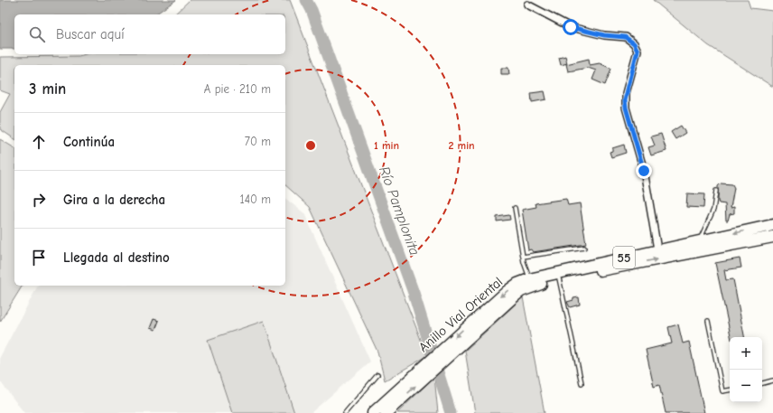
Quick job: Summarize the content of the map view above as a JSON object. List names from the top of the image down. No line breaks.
{"streets":{"highway":["55","Anillo Vial Oriental"]},"water":["Río Pamplonita"],"page":{"search":"Buscar aquí","heading":["3 min","A pie · 210 m"],"list":[["Continúa","70 m"],["Gira a la derecha","140 m"],"Llegada al destino"],"map_buttons":["+","−"]},"rings":["1 min","2 min"]}
